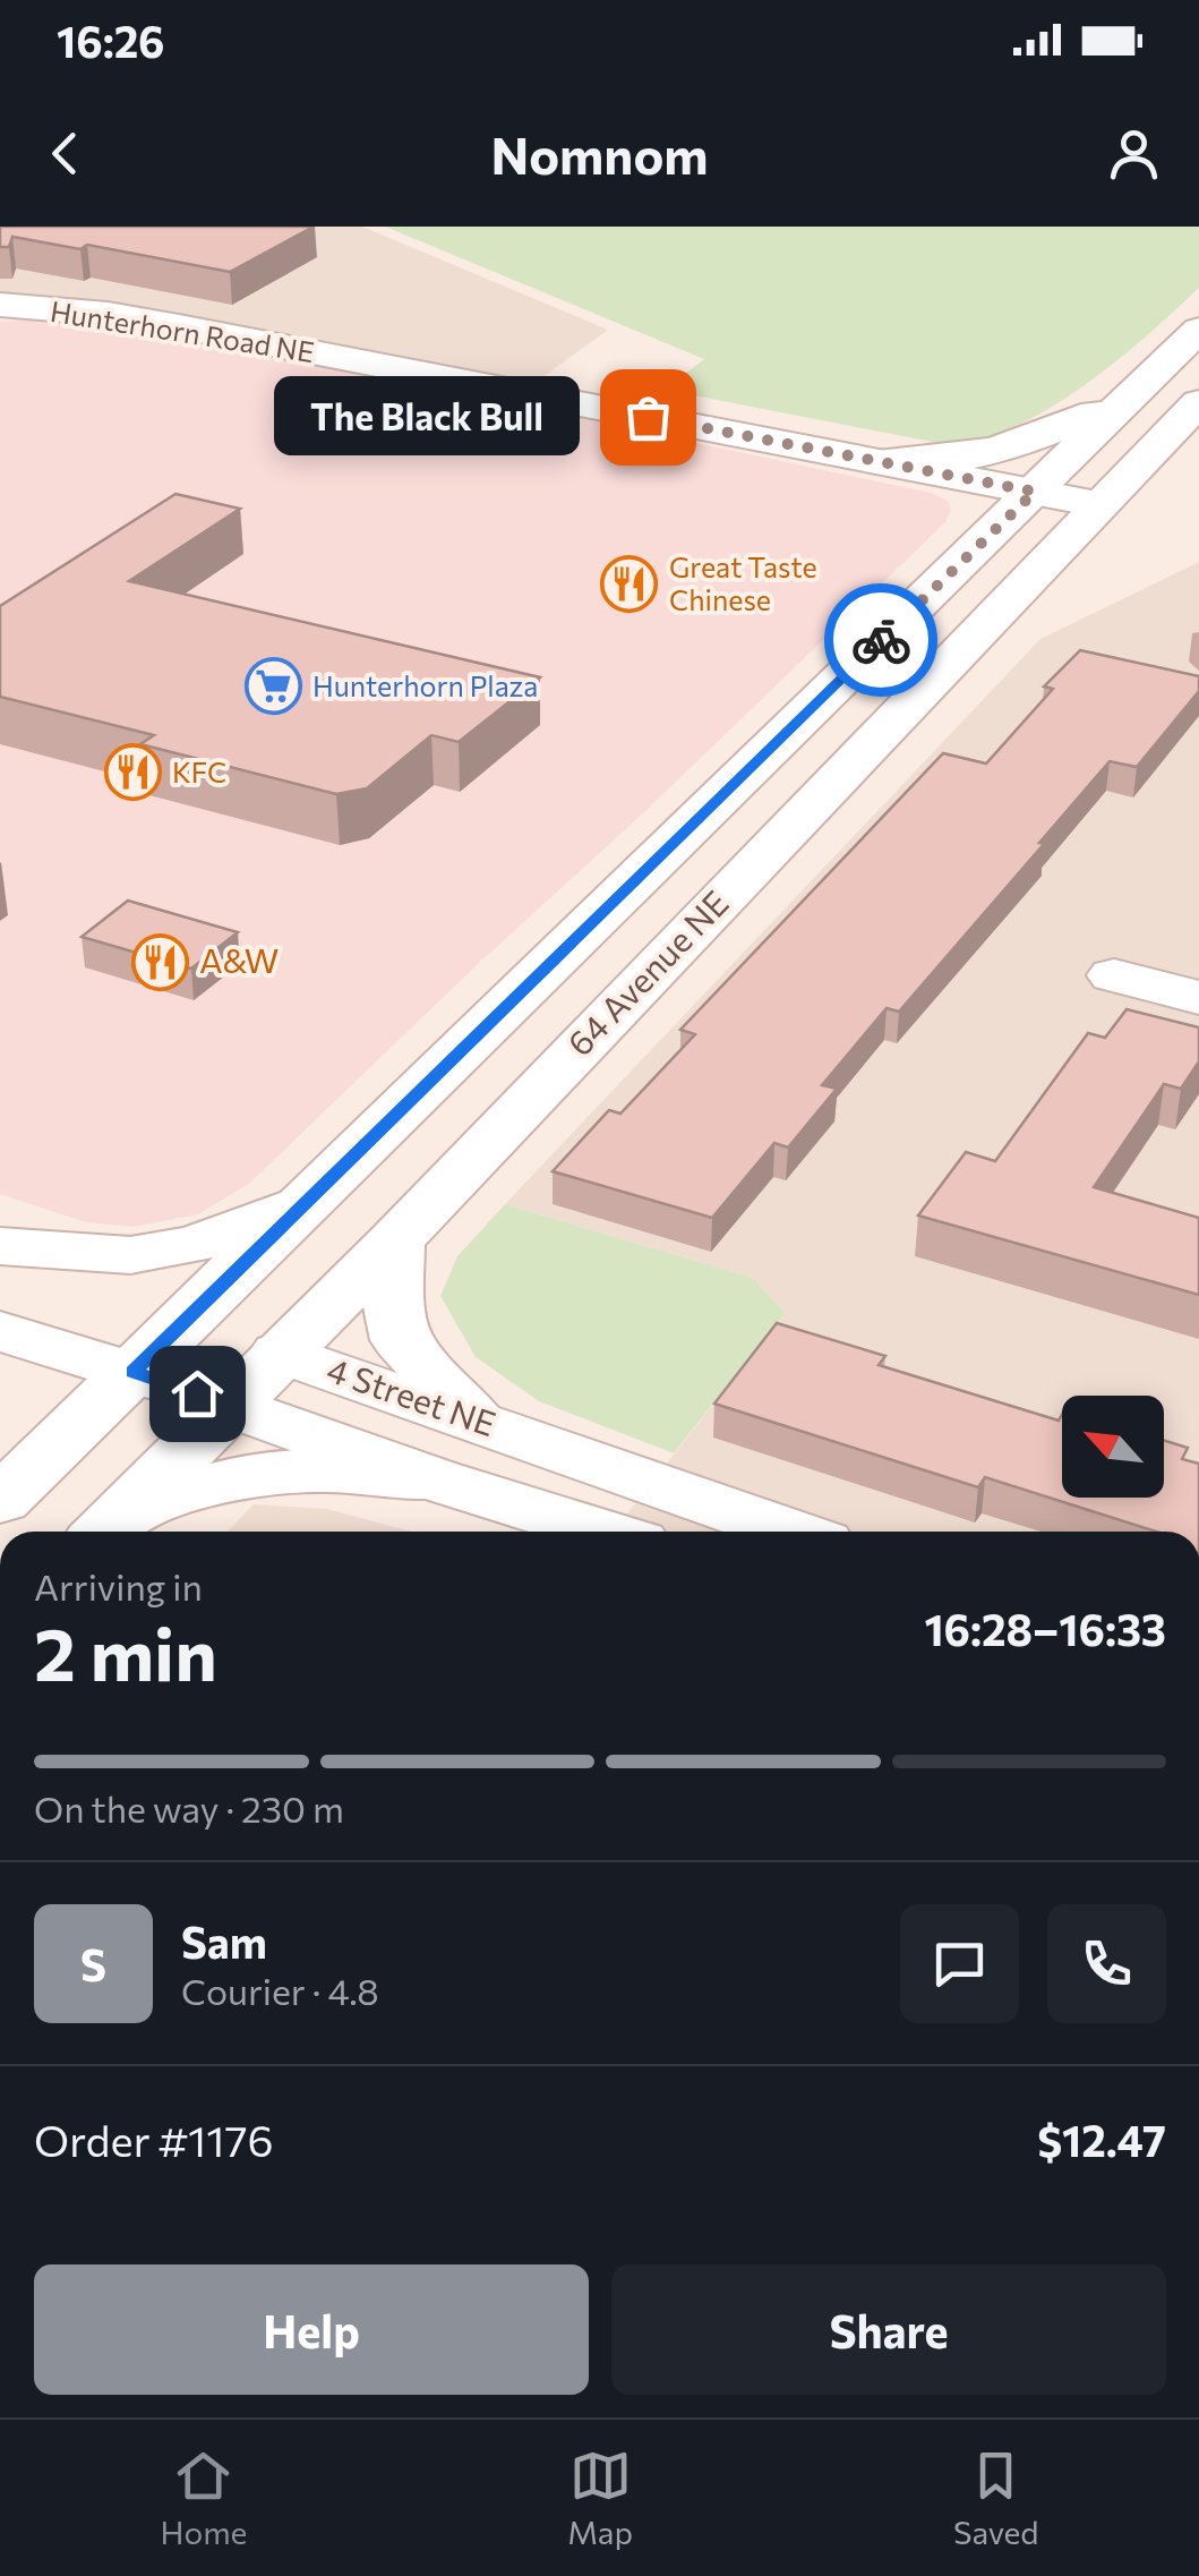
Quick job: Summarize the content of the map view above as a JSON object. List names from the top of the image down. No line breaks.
{"streets":{"main road":["Hunterhorn Road NE","64 Avenue NE","4 Street NE"]},"crossings":[["Hunterhorn Road NE","64 Avenue NE"],["64 Avenue NE","4 Street NE"]],"places":{"other":["The Black Bull"],"restaurant":["Great Taste Chinese","KFC","A&W"],"supermarket":["Hunterhorn Plaza"]},"north":"top left","page":{"status":"16:26","header":"Nomnom","bubble":"The Black Bull","heading":["2 min","Arriving in","16:28–16:33"],"panel":["Sam","Courier · 4.8","Order #1176","$12.47"],"bar":"On the way · 230 m","round":"S","buttons":["Help","Share"],"tabs":["Home","Map","Saved"]}}
